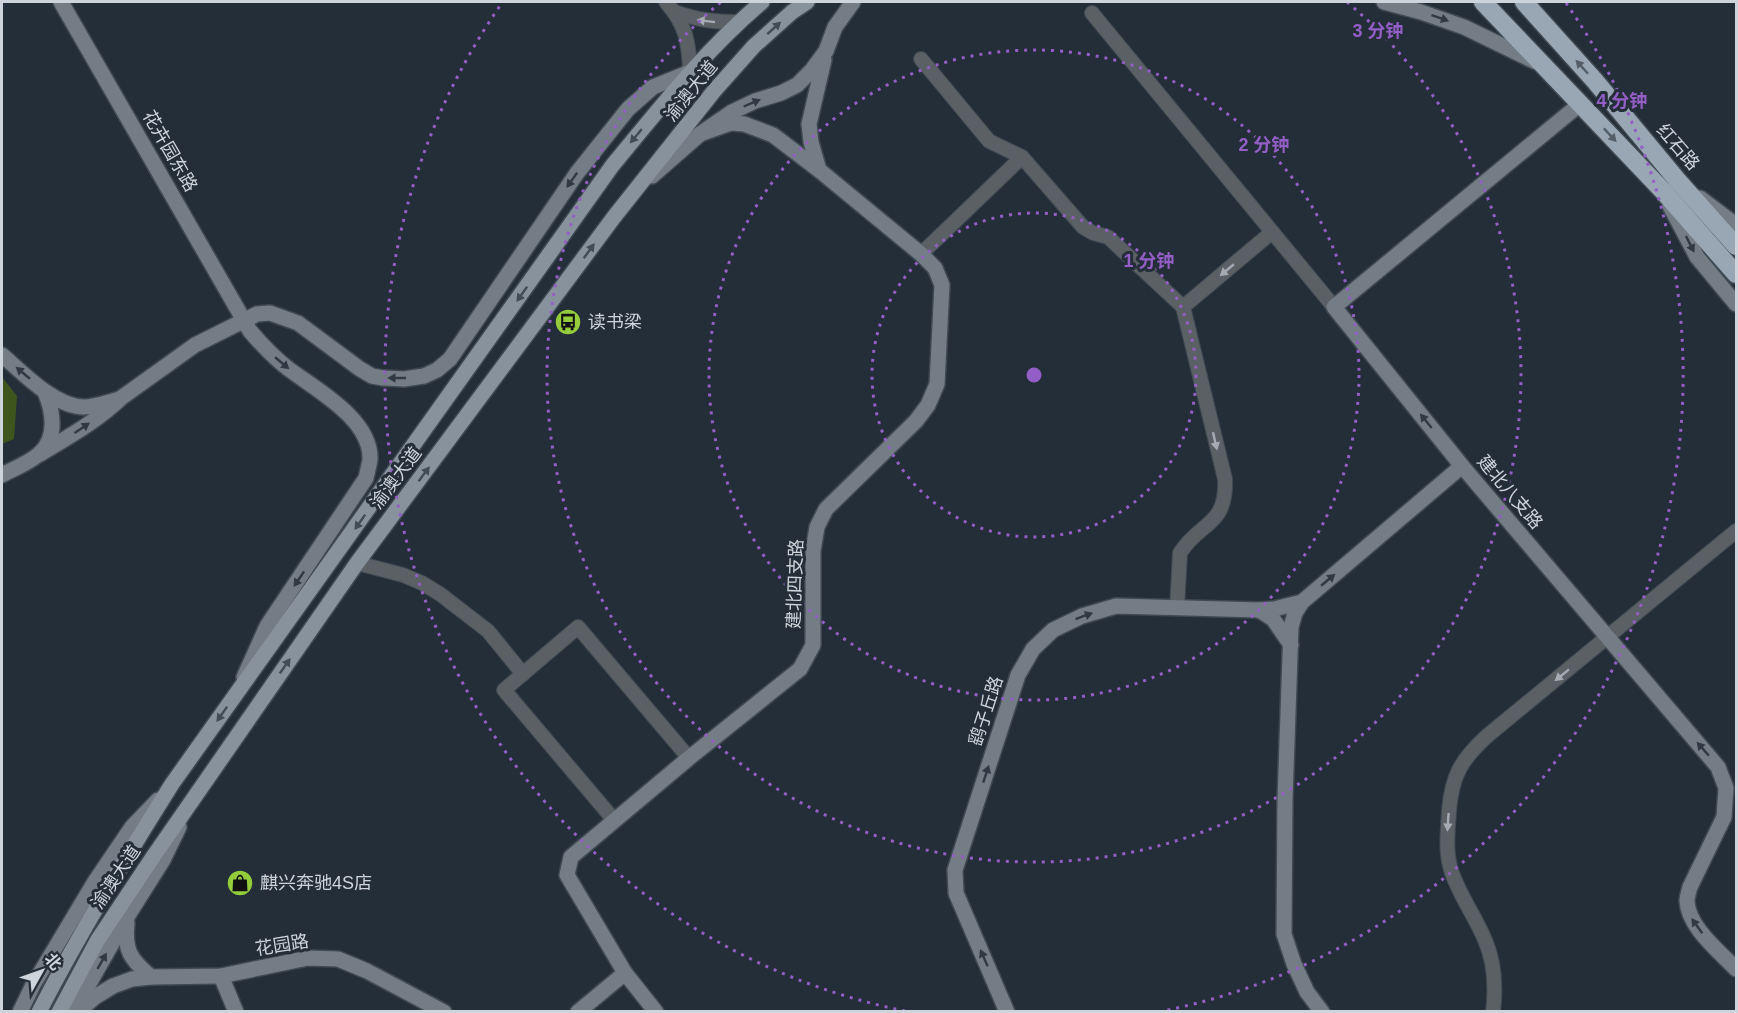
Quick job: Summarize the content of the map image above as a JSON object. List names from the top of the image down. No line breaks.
{"streets":{"highway":["红石路"],"main road":["渝澳大道"],"street":["花卉园东路","建北八支路","建北四支路","鹞子丘路","花园路"]},"crossings":[["渝澳大道","花卉园东路"]],"one_way":["花卉园东路","建北八支路","鹞子丘路"],"places":{"bus stop":["读书梁"],"shop":["麒兴奔驰4S店"]},"north":"top right","rings":["3 分钟","4 分钟","2 分钟","1 分钟"]}
